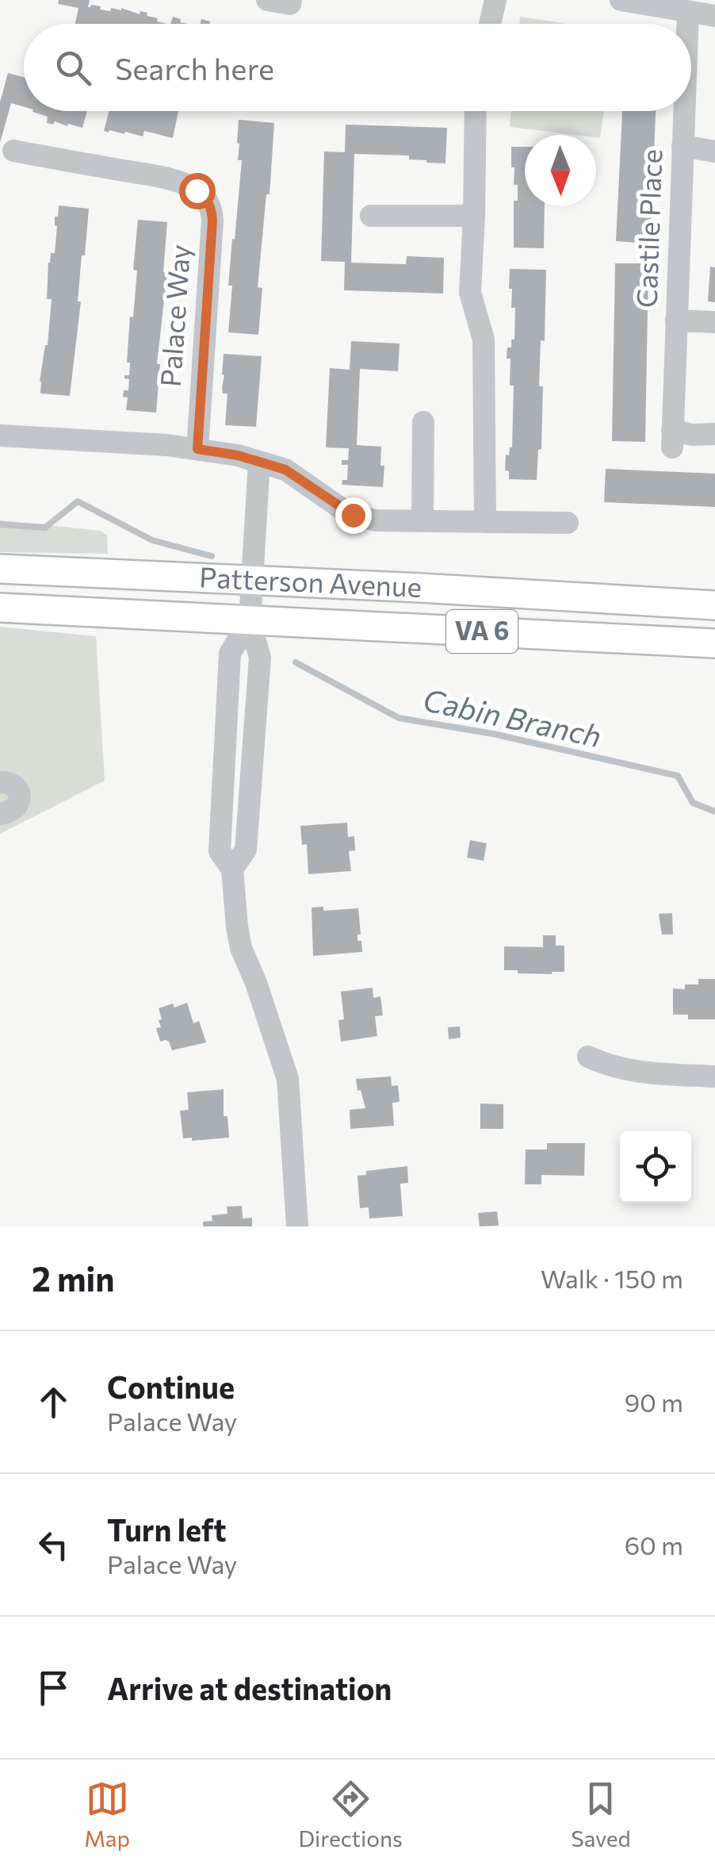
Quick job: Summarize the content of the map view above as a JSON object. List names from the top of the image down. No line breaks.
{"streets":{"main road":["Patterson Avenue","VA 6"],"street":["Castile Place","Palace Way"]},"water":["Cabin Branch"],"north":"bottom","page":{"search":"Search here","heading":["2 min","Walk · 150 m"],"list":[["Continue","Palace Way","90 m"],["Turn left","Palace Way","60 m"],"Arrive at destination"],"nav":["Map","Directions","Saved"]}}
